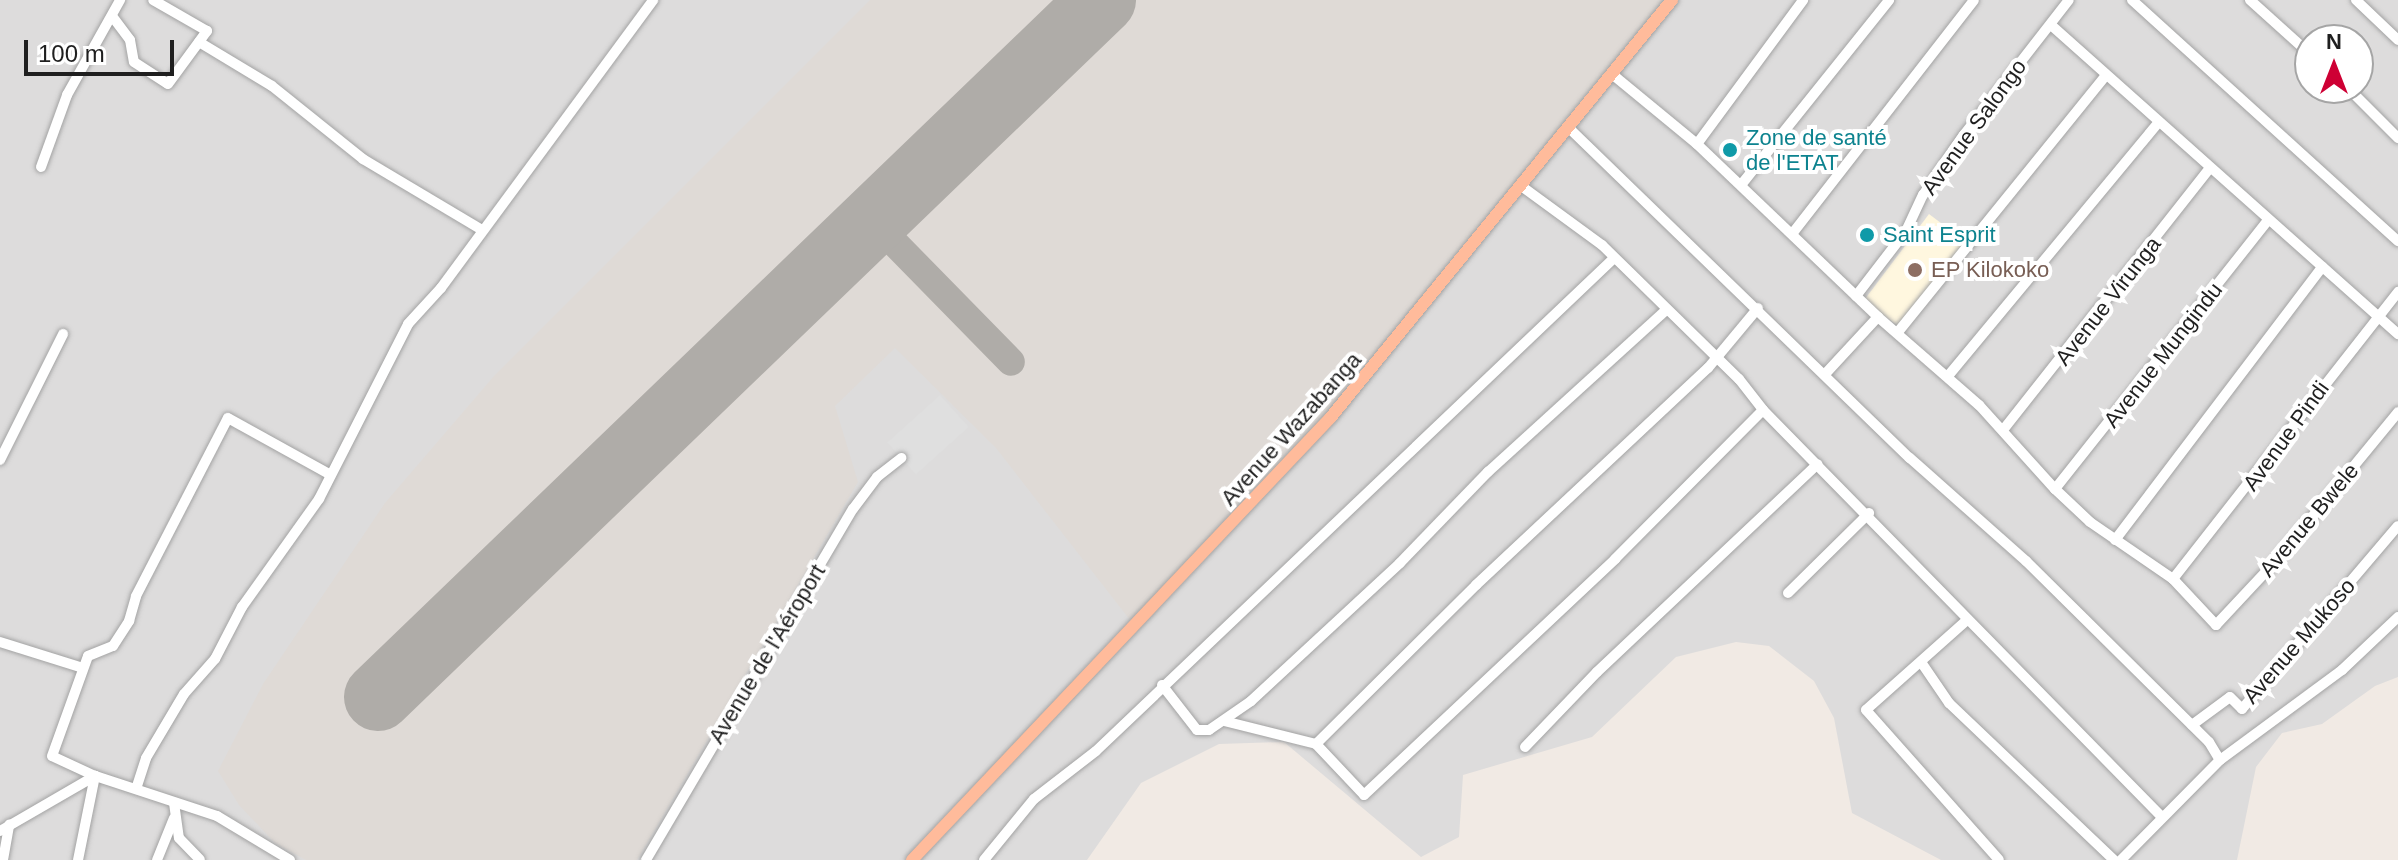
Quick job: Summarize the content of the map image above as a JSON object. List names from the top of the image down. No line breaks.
{"streets":{"main road":["Avenue Wazabanga"],"street":["Avenue Salongo","Avenue Virunga","Avenue Mungindu","Avenue Pindi","Avenue Bwele","Avenue Mukoso","Avenue de l'Aéroport"]},"crossings":[["Avenue Pindi","Avenue Bwele"]],"places":["Zone de santé de l'ETAT","Saint Esprit","EP Kilokoko"],"scale_bar":"100 m","north":"top"}
